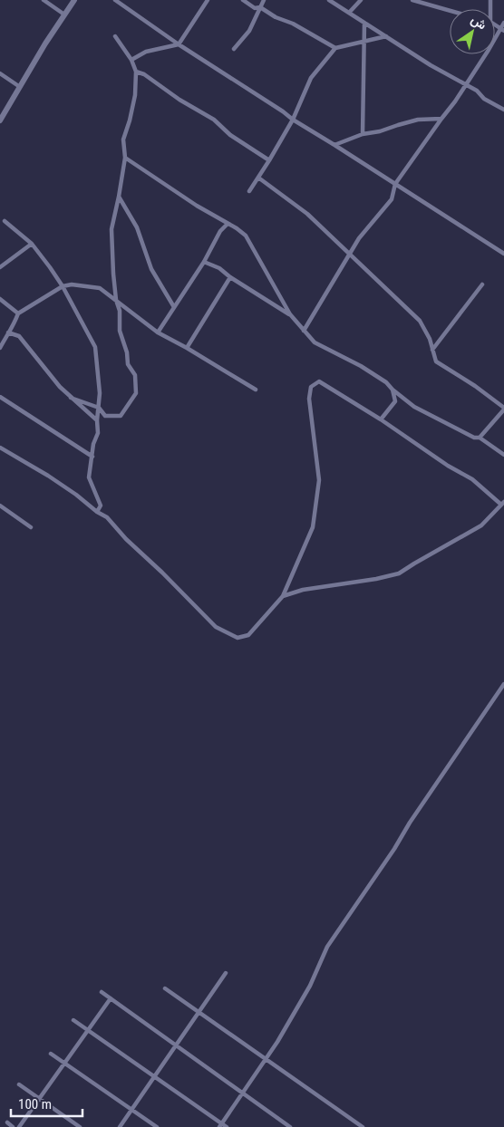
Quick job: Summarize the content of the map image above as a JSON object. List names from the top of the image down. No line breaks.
{"scale_bar":"100 m","north":"top right"}
